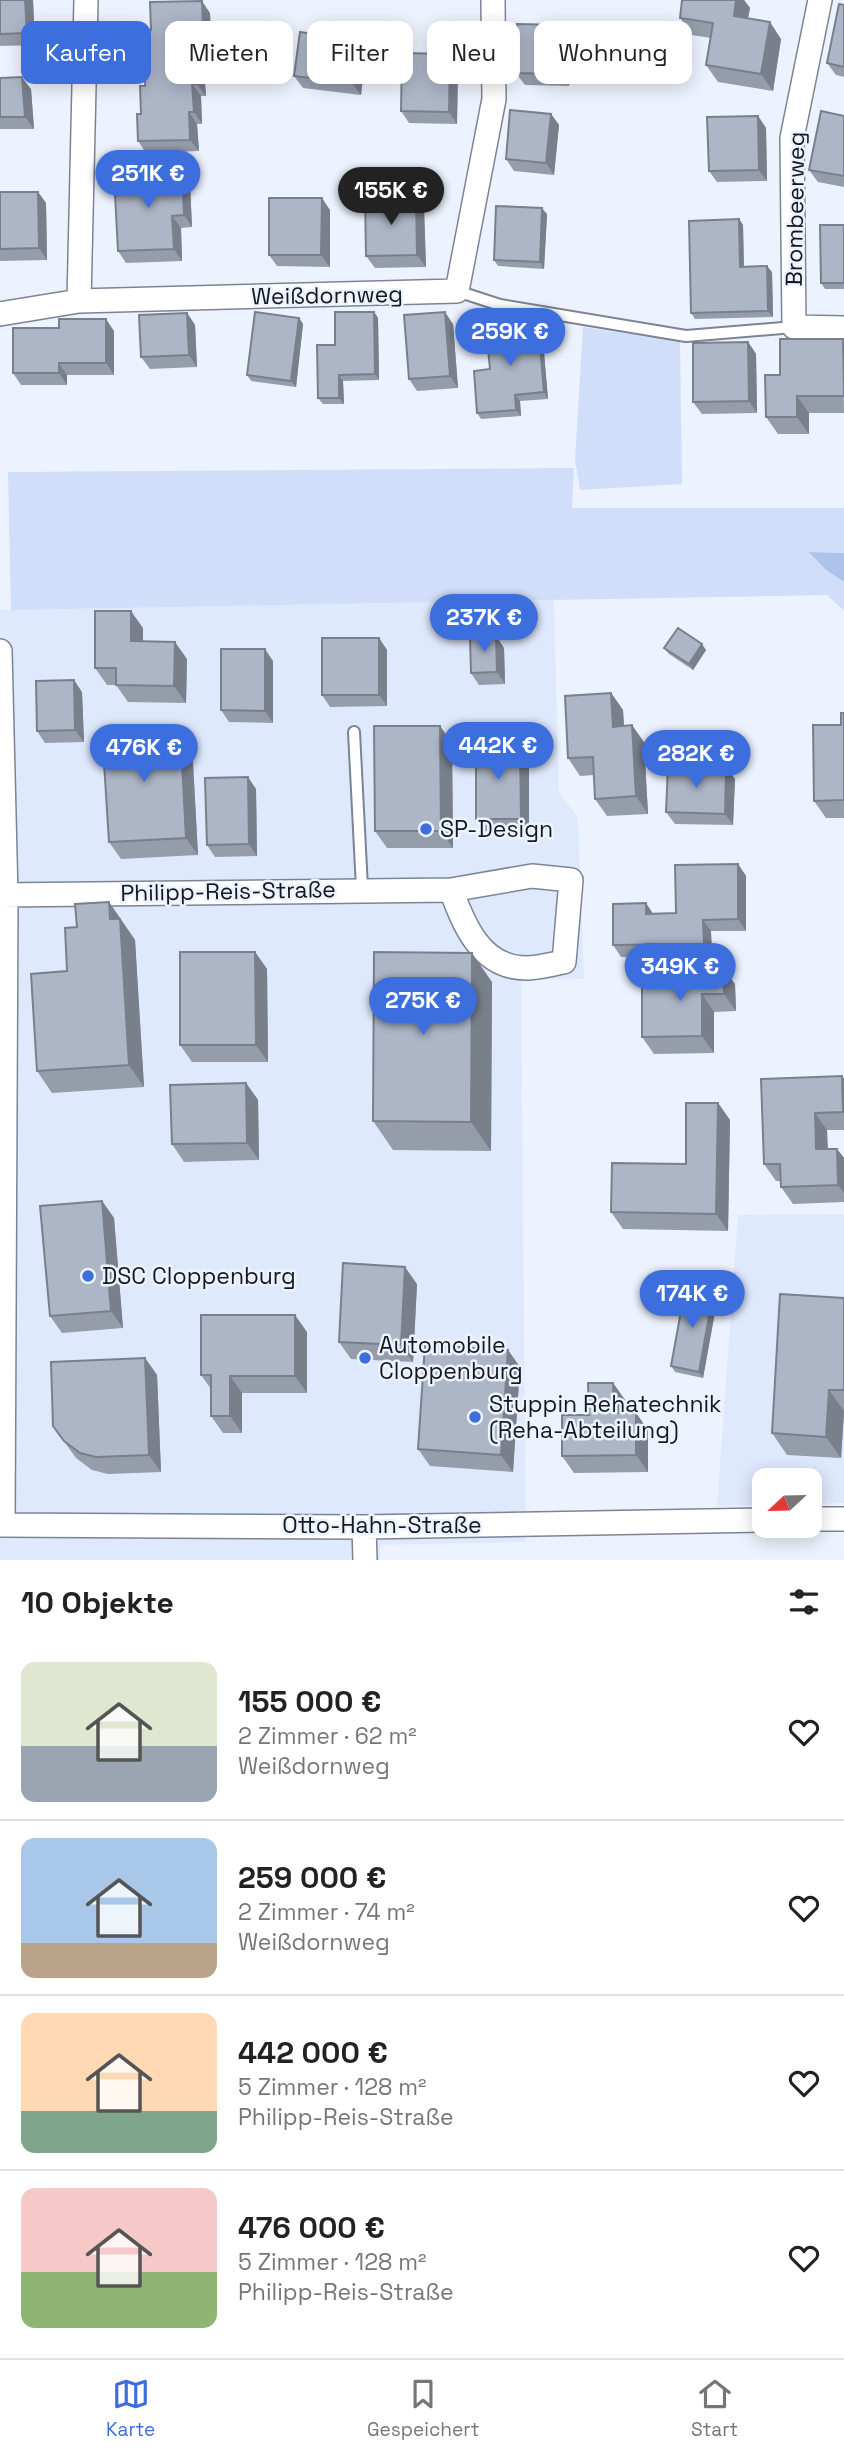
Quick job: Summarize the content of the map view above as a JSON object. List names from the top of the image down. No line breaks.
{"streets":{"street":["Brombeerweg","Weißdornweg","Philipp-Reis-Straße","Otto-Hahn-Straße"]},"places":["SP-Design","DSC Cloppenburg","Automobile Cloppenburg","Stuppin Rehatechnik (Reha-Abteilung)"],"north":"left","page":{"chip":["Kaufen","Mieten","Filter","Neu","Wohnung"],"price":["251K €","155K €","259K €","237K €","442K €","476K €","282K €","349K €","275K €","174K €"],"heading":"10 Objekte","list":[{"name":"155 000 €","note":"2 Zimmer · 62 m² · Weißdornweg"},{"name":"259 000 €","note":"2 Zimmer · 74 m² · Weißdornweg"},{"name":"442 000 €","note":"5 Zimmer · 128 m² · Philipp-Reis-Straße"},{"name":"476 000 €","note":"5 Zimmer · 128 m² · Philipp-Reis-Straße"}],"tabs":["Karte","Gespeichert","Start"]}}
